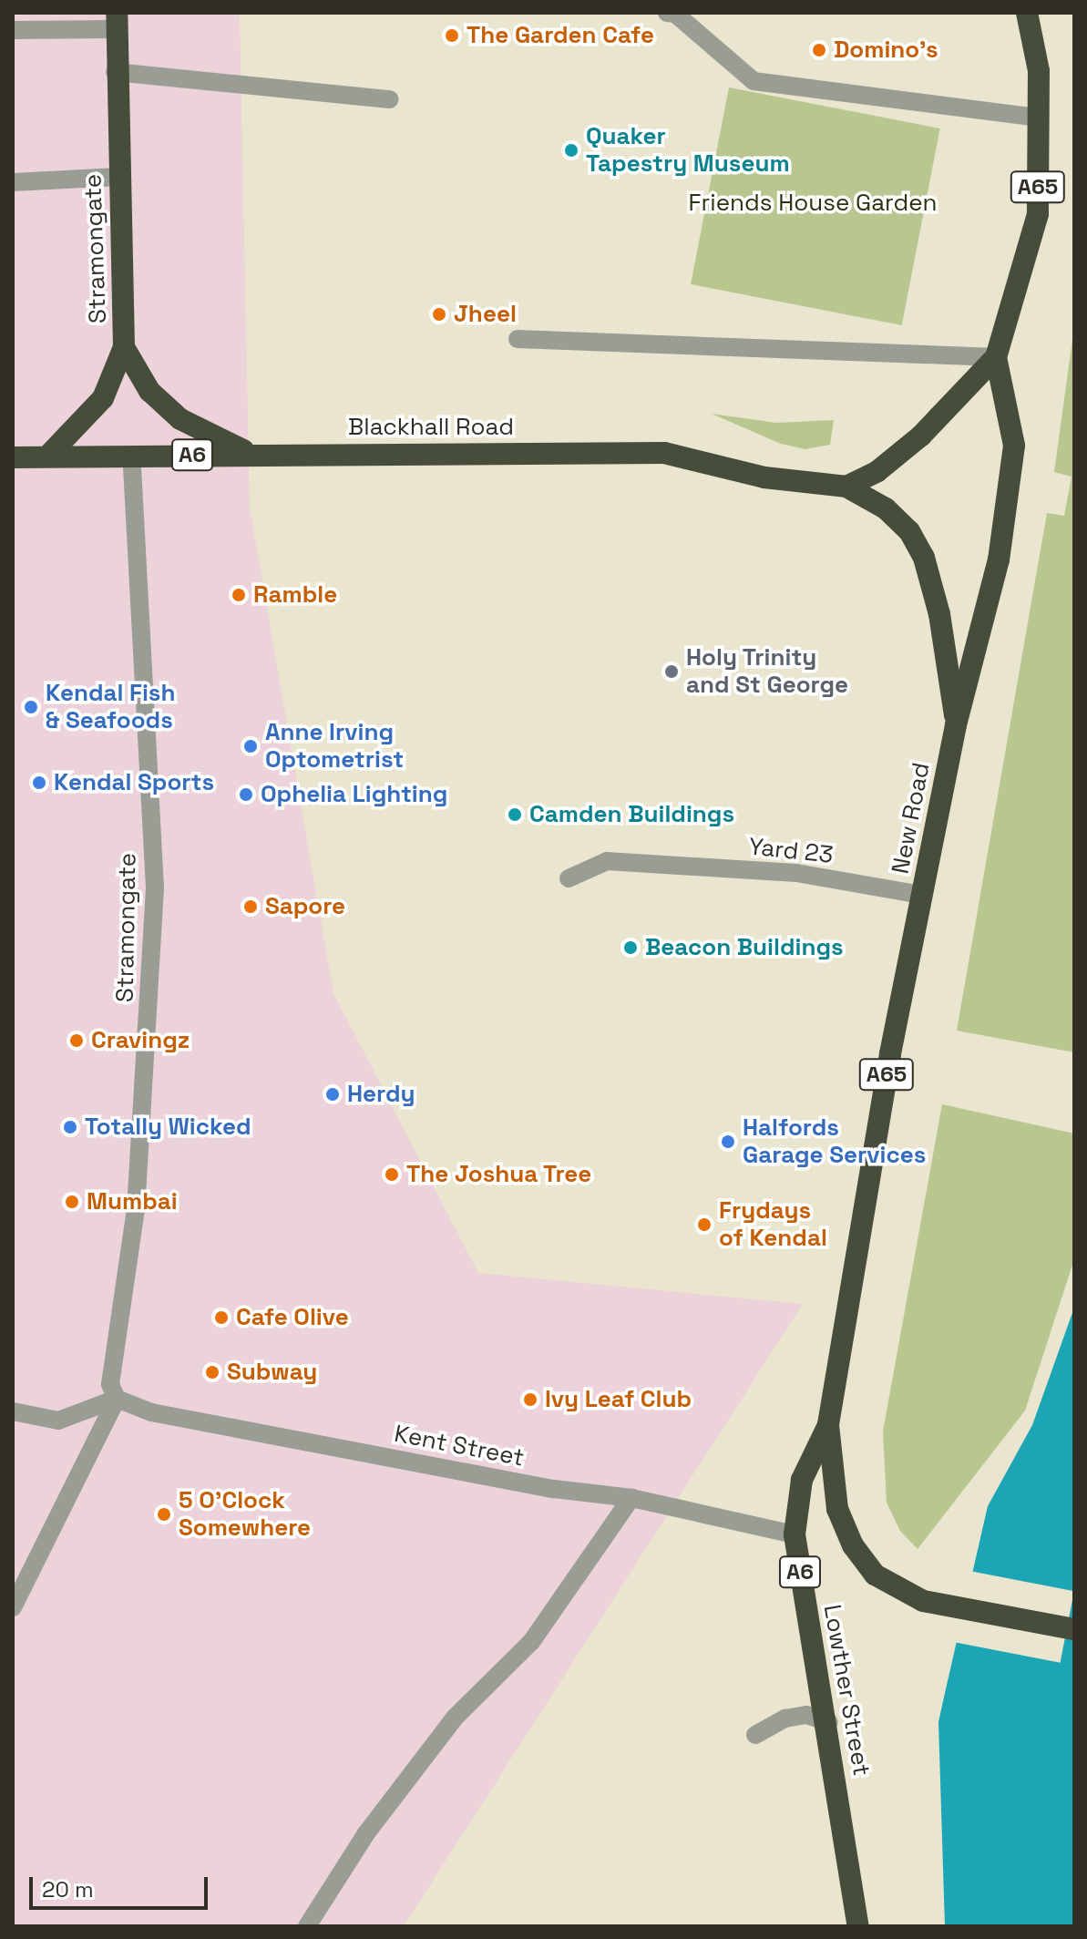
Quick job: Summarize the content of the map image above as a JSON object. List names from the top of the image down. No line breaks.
{"streets":{"highway":["A65","Stramongate","Blackhall Road","A6","New Road","Lowther Street"],"street":["Yard 23","Kent Street"]},"crossings":[["Stramongate","Blackhall Road"],["Stramongate","Kent Street"],["Blackhall Road","New Road"],["New Road","Yard 23"],["New Road","Lowther Street"],["Kent Street","Lowther Street"]],"parks":["Friends House Garden"],"places":["The Garden Cafe","Domino's","Quaker Tapestry Museum","Jheel","Ramble","Holy Trinity and St George","Kendal Fish & Seafoods","Anne Irving Optometrist","Kendal Sports","Ophelia Lighting","Camden Buildings","Sapore","Beacon Buildings","Cravingz","Herdy","Totally Wicked","Halfords Garage Services","The Joshua Tree","Mumbai","Frydays of Kendal","Cafe Olive","Subway","Ivy Leaf Club","5 O'Clock Somewhere"],"scale_bar":"20 m"}
